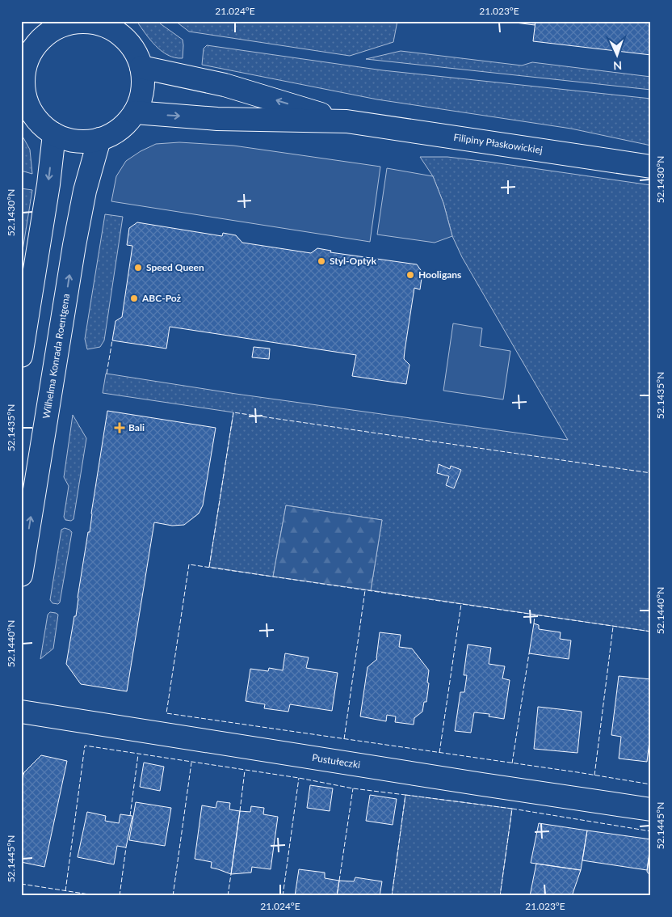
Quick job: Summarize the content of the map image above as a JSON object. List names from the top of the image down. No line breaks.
{"streets":{"street":["Filipiny Płaskowickiej","Wilhelma Konrada Roentgena","Pustułeczki"]},"crossings":[["Filipiny Płaskowickiej","Wilhelma Konrada Roentgena"]],"places":{"other":["Styl-Optyk","Speed Queen","Hooligans","ABC-Poż"],"health":["Bali"]},"north":"bottom","coordinates":["21.024°E","21.023°E","52.1430°N","52.1435°N","52.1440°N","52.1445°N"]}
